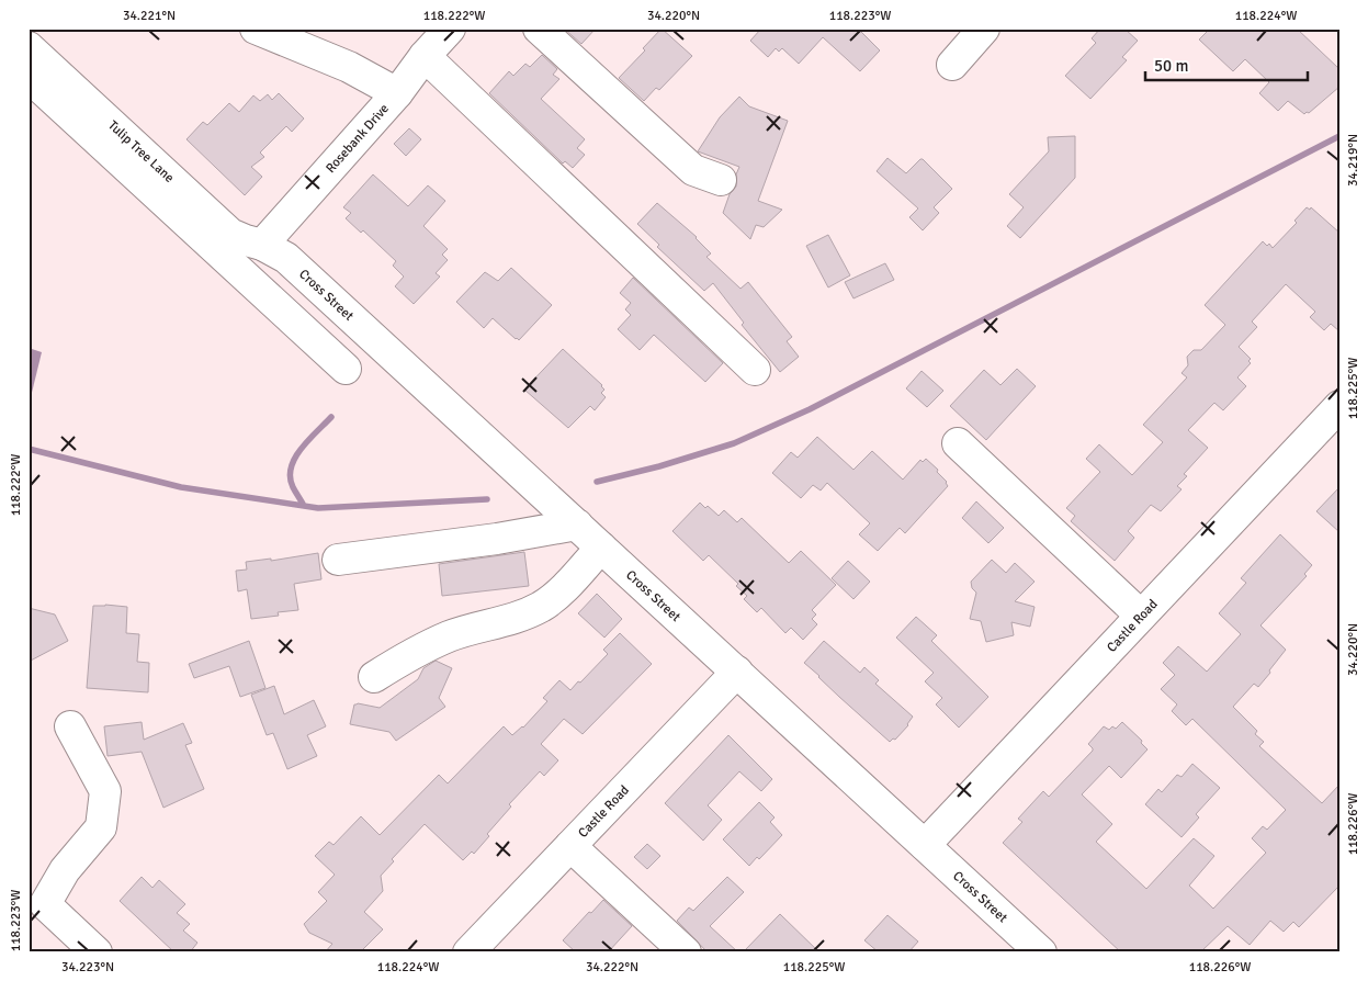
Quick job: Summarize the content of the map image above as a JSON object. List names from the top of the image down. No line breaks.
{"streets":{"street":["Rosebank Drive","Tulip Tree Lane","Cross Street","Castle Road"]},"crossings":[["Rosebank Drive","Tulip Tree Lane"],["Rosebank Drive","Cross Street"],["Tulip Tree Lane","Cross Street"],["Cross Street","Castle Road"]],"scale_bar":"50 m","coordinates":["34.221°N","118.222°W","34.220°N","118.223°W","118.224°W","34.219°N","118.225°W","118.226°W","34.223°N","34.222°N"]}
